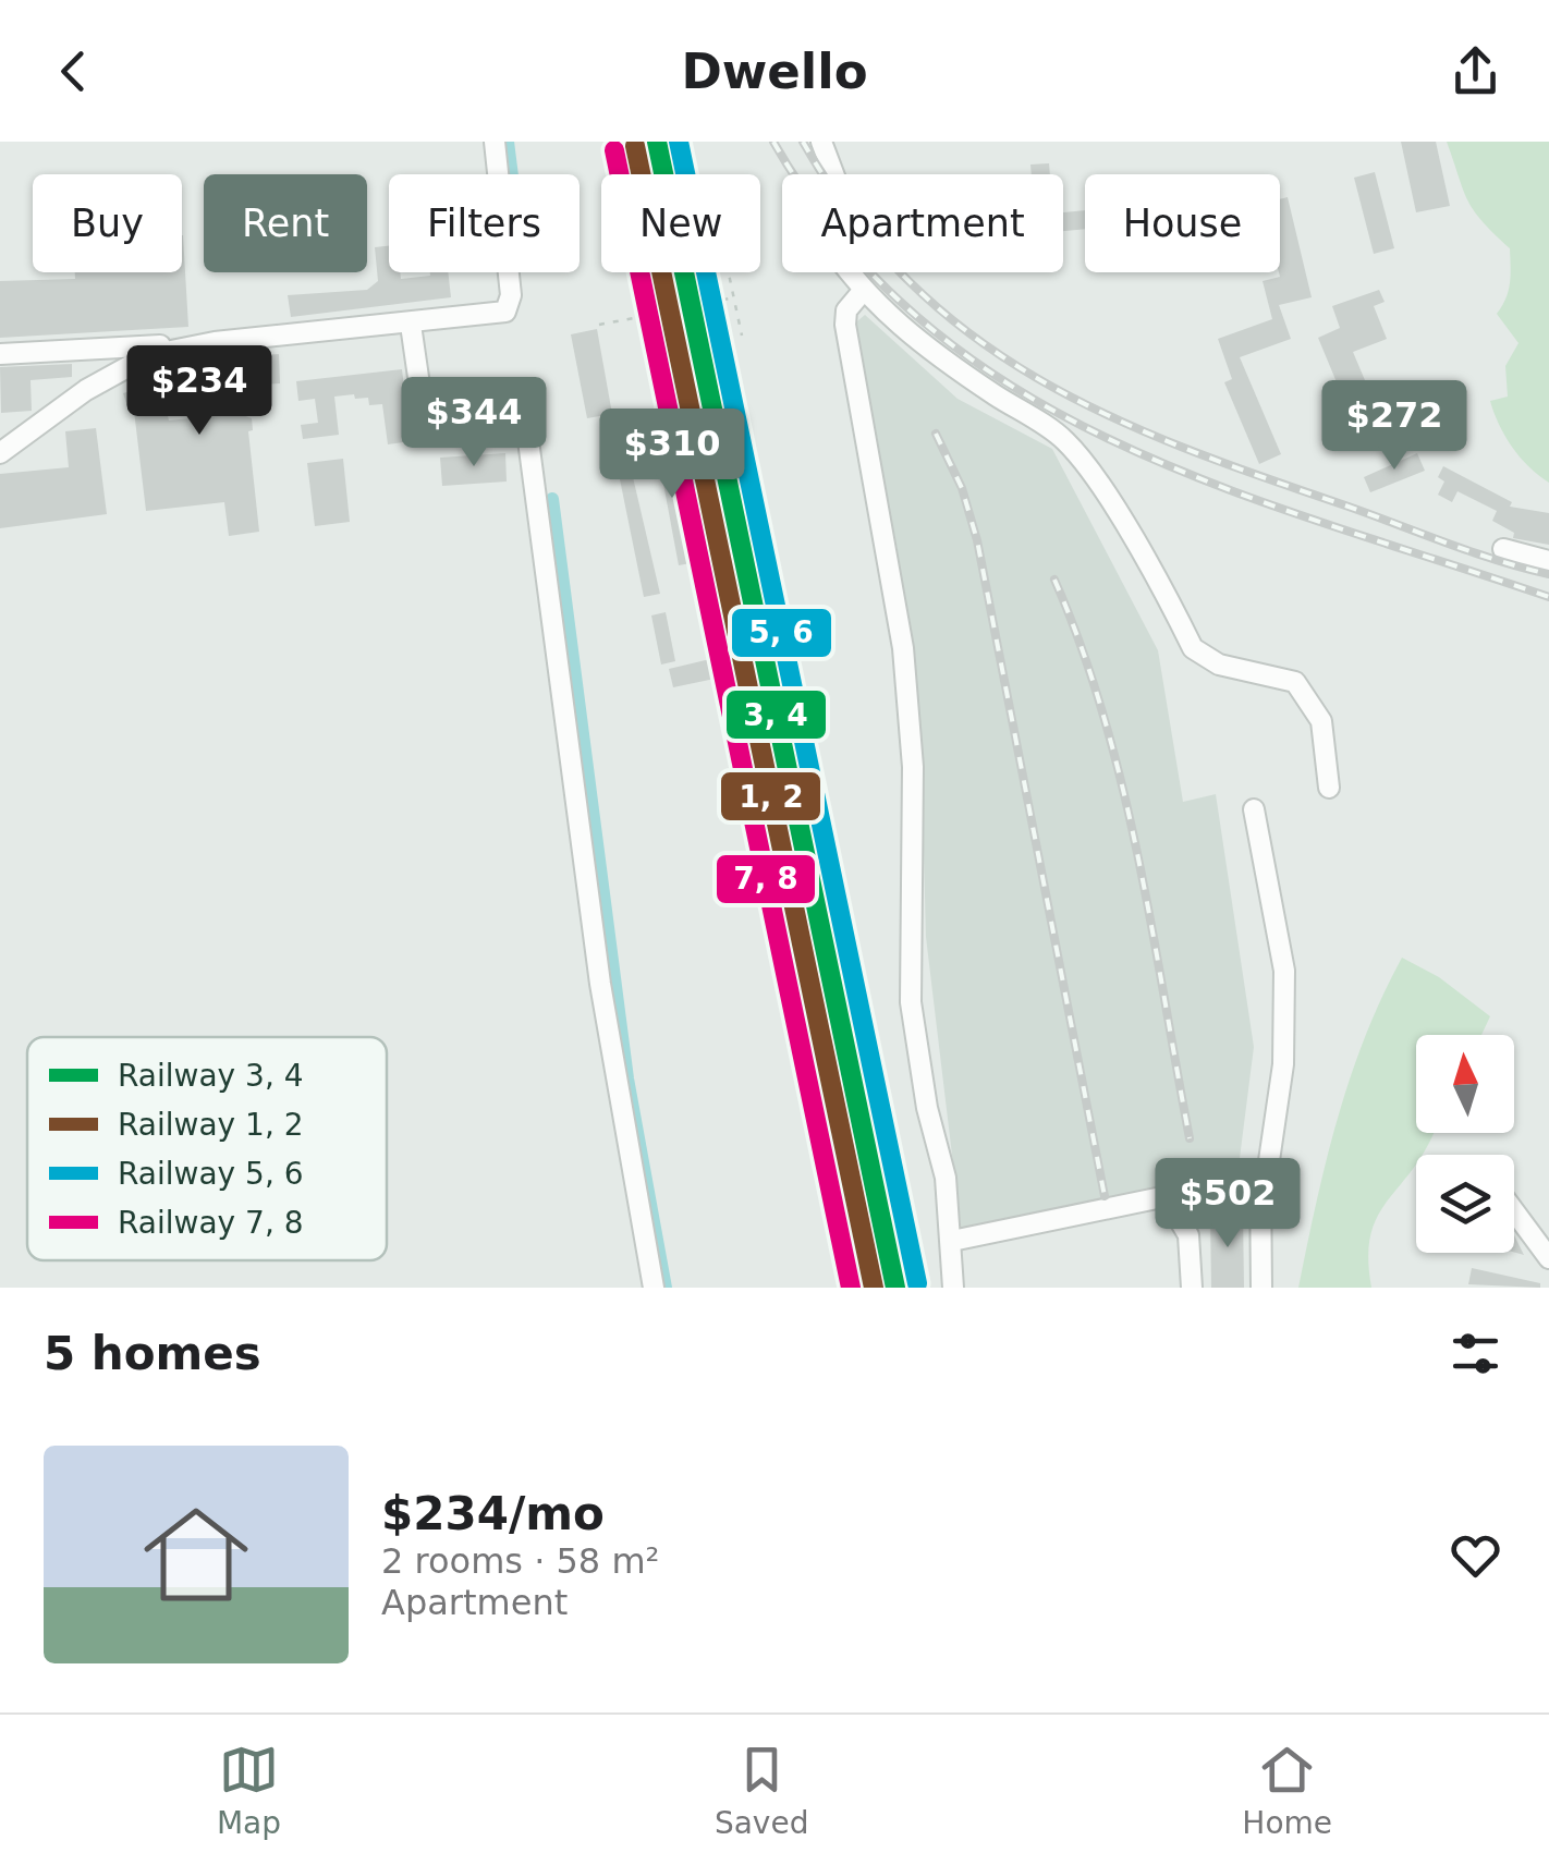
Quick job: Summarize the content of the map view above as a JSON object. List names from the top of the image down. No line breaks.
{"legend":["Railway 3, 4","Railway 1, 2","Railway 5, 6","Railway 7, 8"],"north":"top","page":{"header":"Dwello","chip":["Buy","Rent","Filters","New","Apartment","House"],"price":["$234","$344","$272","$310","$502"],"heading":"5 homes","list":[{"name":"$234/mo","note":"2 rooms · 58 m² · Apartment"}],"tabs":["Map","Saved","Home"]}}
